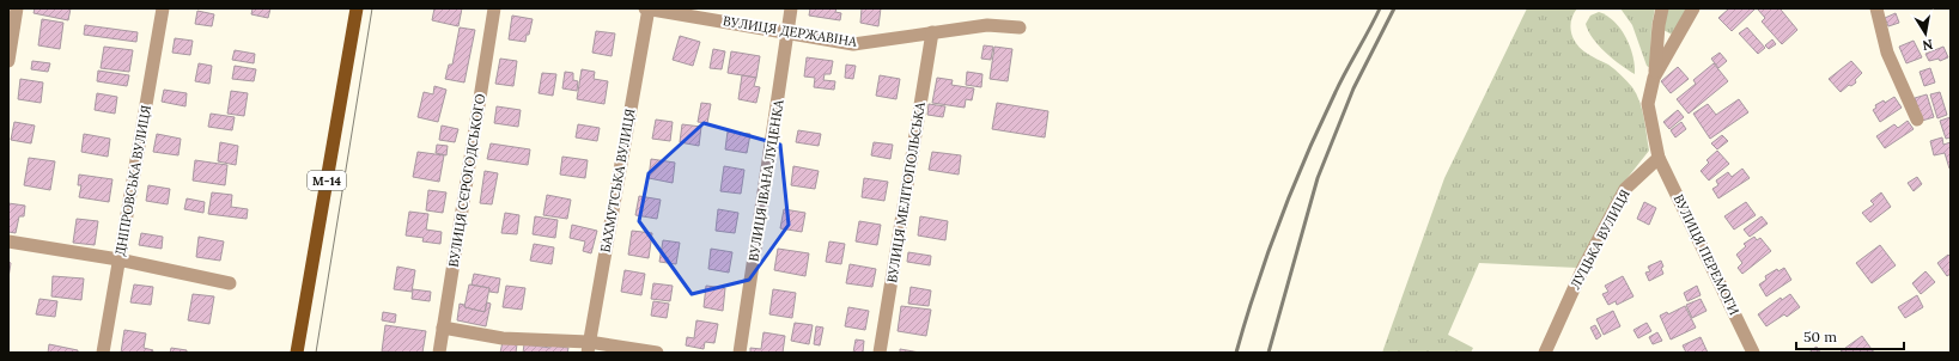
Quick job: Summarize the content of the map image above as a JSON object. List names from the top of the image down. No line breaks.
{"streets":{"main road":["М-14"],"street":["ВУЛИЦЯ ДЕРЖАВІНА","ДНІПРОВСЬКА ВУЛИЦЯ","ВУЛИЦЯ СЄРОГОДСЬКОГО","БАХМУТСЬКА ВУЛИЦЯ","ВУЛИЦЯ ІВАНА ЛУЦЕНКА","ВУЛИЦЯ МЕЛІТОПОЛЬСЬКА","ЛУЦЬКА ВУЛИЦЯ","ВУЛИЦЯ ПЕРЕМОГИ"]},"crossings":[["ВУЛИЦЯ ДЕРЖАВІНА","БАХМУТСЬКА ВУЛИЦЯ"],["ВУЛИЦЯ ДЕРЖАВІНА","ВУЛИЦЯ ІВАНА ЛУЦЕНКА"],["ВУЛИЦЯ ДЕРЖАВІНА","ВУЛИЦЯ МЕЛІТОПОЛЬСЬКА"],["ЛУЦЬКА ВУЛИЦЯ","ВУЛИЦЯ ПЕРЕМОГИ"]],"scale_bar":"50 m","north":"bottom"}
